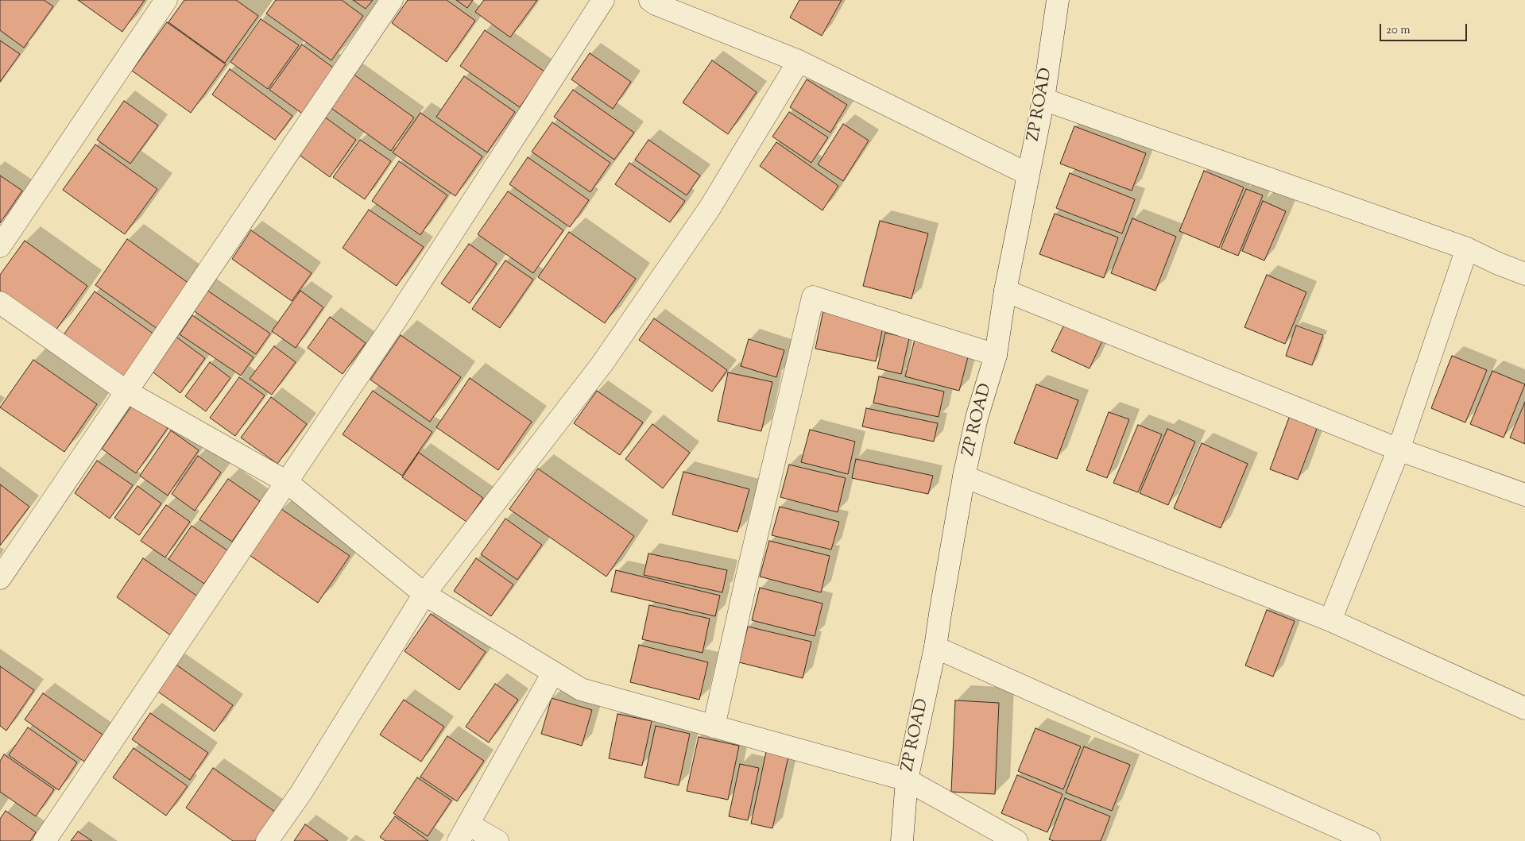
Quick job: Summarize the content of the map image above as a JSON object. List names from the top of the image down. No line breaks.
{"streets":{"street":["ZP ROAD"]},"scale_bar":"20 m"}
